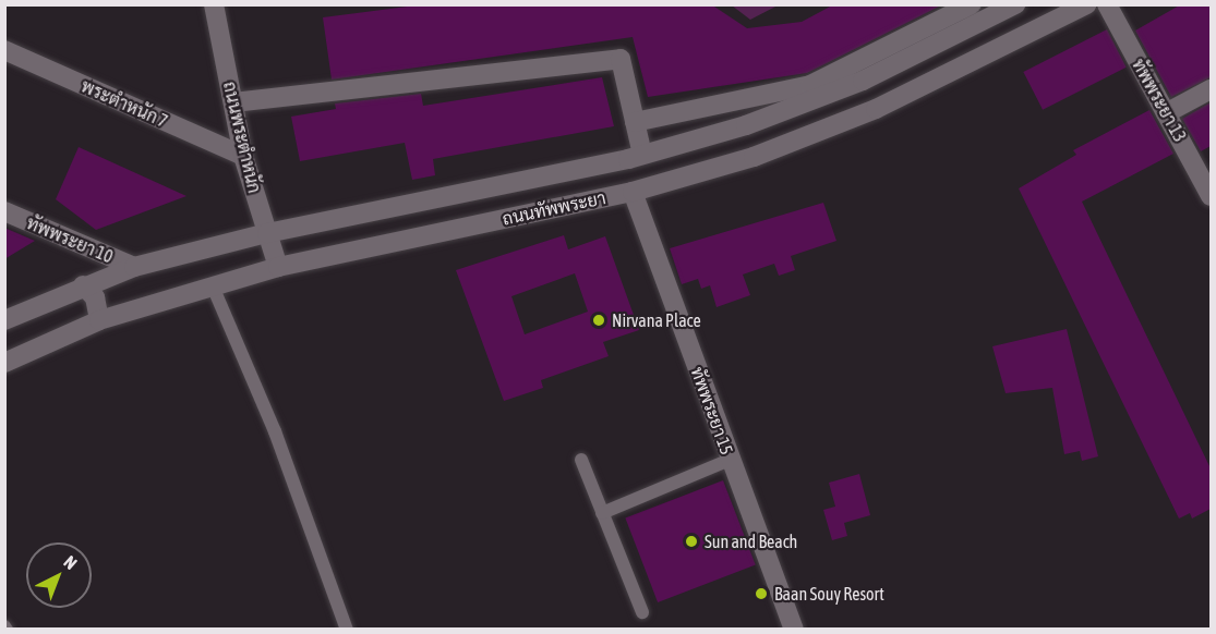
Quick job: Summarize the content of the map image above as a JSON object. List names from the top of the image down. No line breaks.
{"streets":{"street":["ทัพพระยา 13","พระตำหนัก 7","ถนนพระตำหนัก","ถนนทัพพระยา","ทัพพระยา 10","ทัพพระยา 15"]},"crossings":[["พระตำหนัก 7","ถนนพระตำหนัก"],["ถนนพระตำหนัก","ถนนทัพพระยา"],["ถนนทัพพระยา","ทัพพระยา 10"],["ถนนทัพพระยา","ทัพพระยา 15"]],"places":["Nirvana Place","Sun and Beach","Baan Souy Resort"],"north":"top right"}
